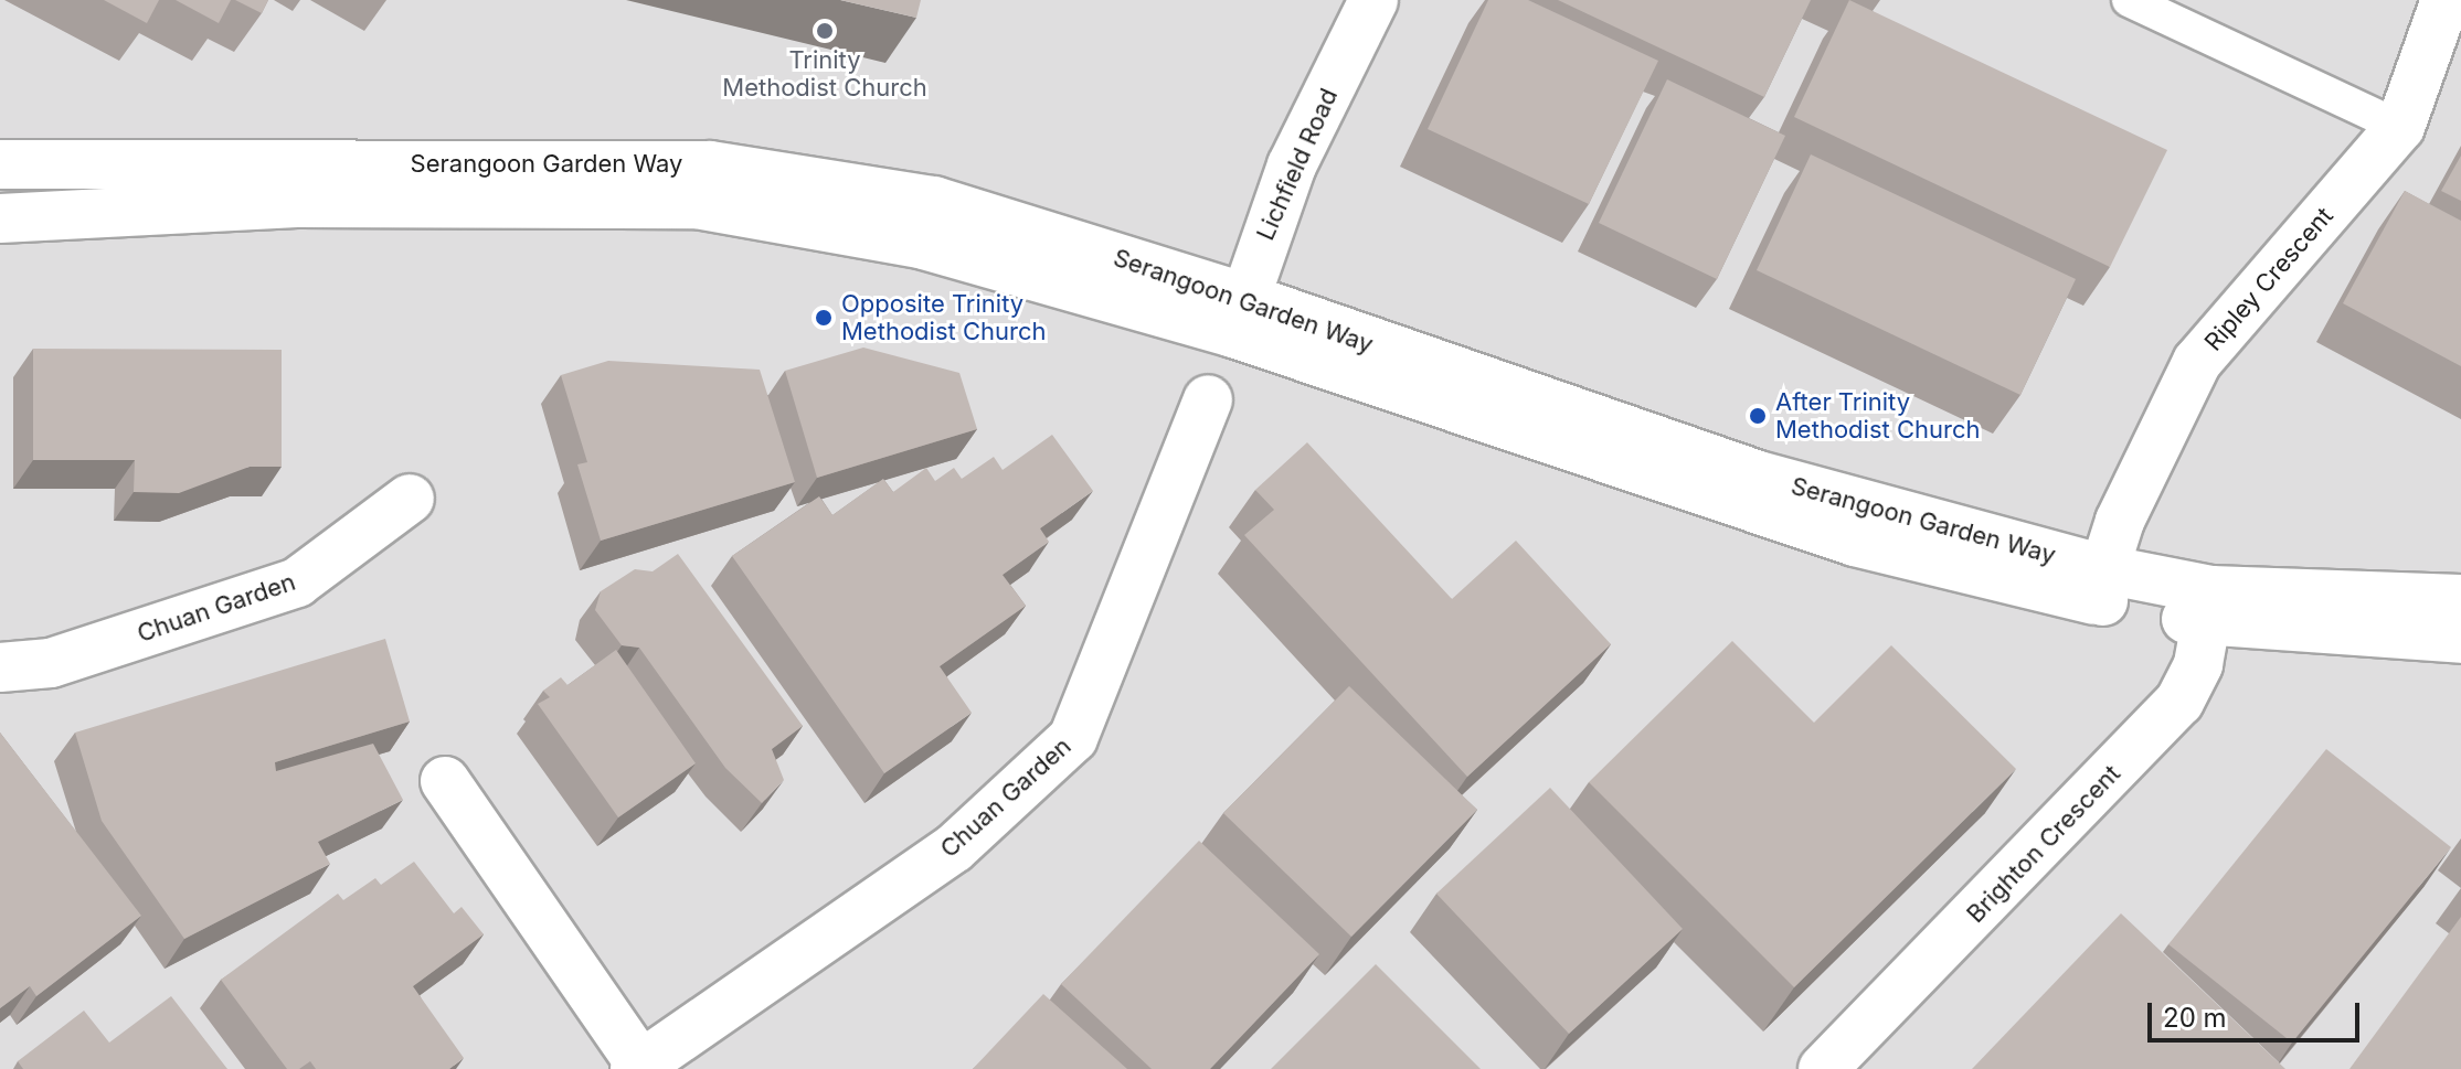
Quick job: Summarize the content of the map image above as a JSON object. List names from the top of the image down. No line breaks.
{"streets":{"street":["Serangoon Garden Way","Lichfield Road","Ripley Crescent","Chuan Garden","Brighton Crescent"]},"crossings":[["Serangoon Garden Way","Lichfield Road"],["Serangoon Garden Way","Ripley Crescent"],["Serangoon Garden Way","Brighton Crescent"]],"places":["Trinity Methodist Church","Opposite Trinity Methodist Church","After Trinity Methodist Church"],"scale_bar":"20 m"}
